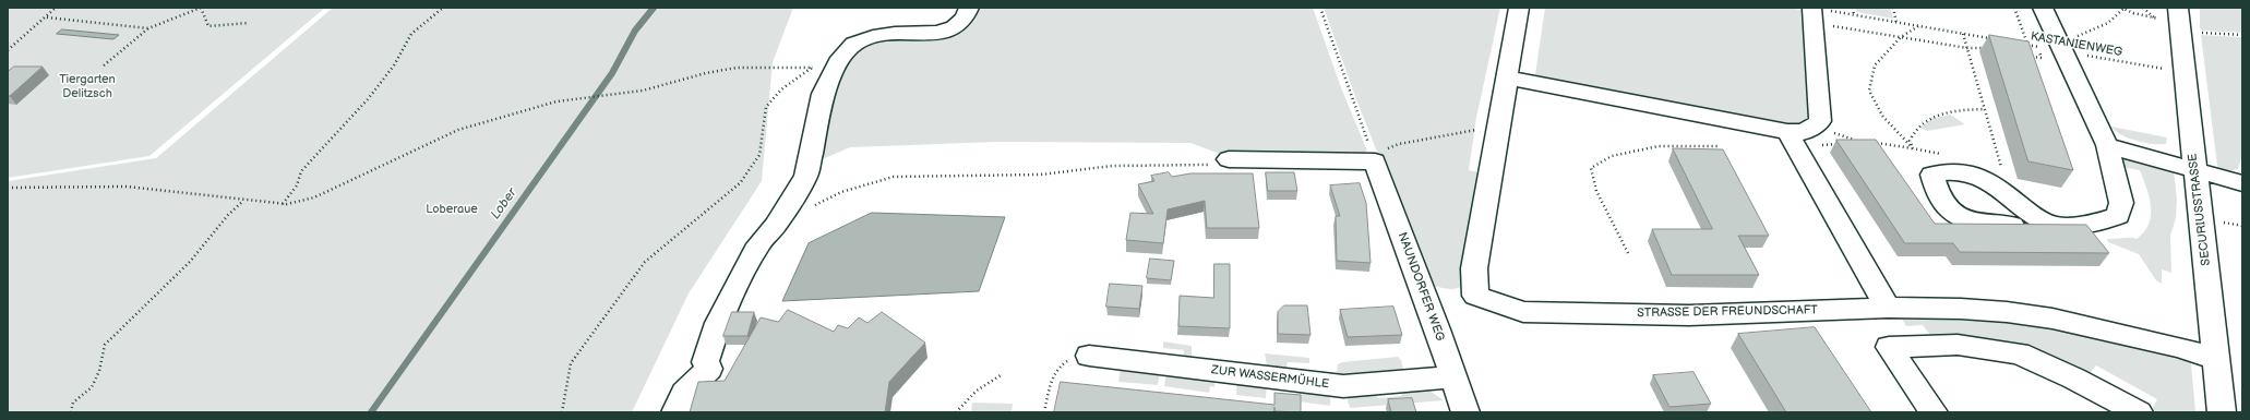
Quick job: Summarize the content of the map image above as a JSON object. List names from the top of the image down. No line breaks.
{"streets":{"street":["SECURIUSSTRASSE","NAUNDORFER WEG","STRASSE DER FREUNDSCHAFT","ZUR WASSERMÜHLE"],"path":["KASTANIENWEG"]},"crossings":[["KASTANIENWEG","SECURIUSSTRASSE"],["SECURIUSSTRASSE","STRASSE DER FREUNDSCHAFT"],["NAUNDORFER WEG","ZUR WASSERMÜHLE"]],"water":["Lober"],"parks":["Tiergarten Delitzsch","Loberaue"]}
